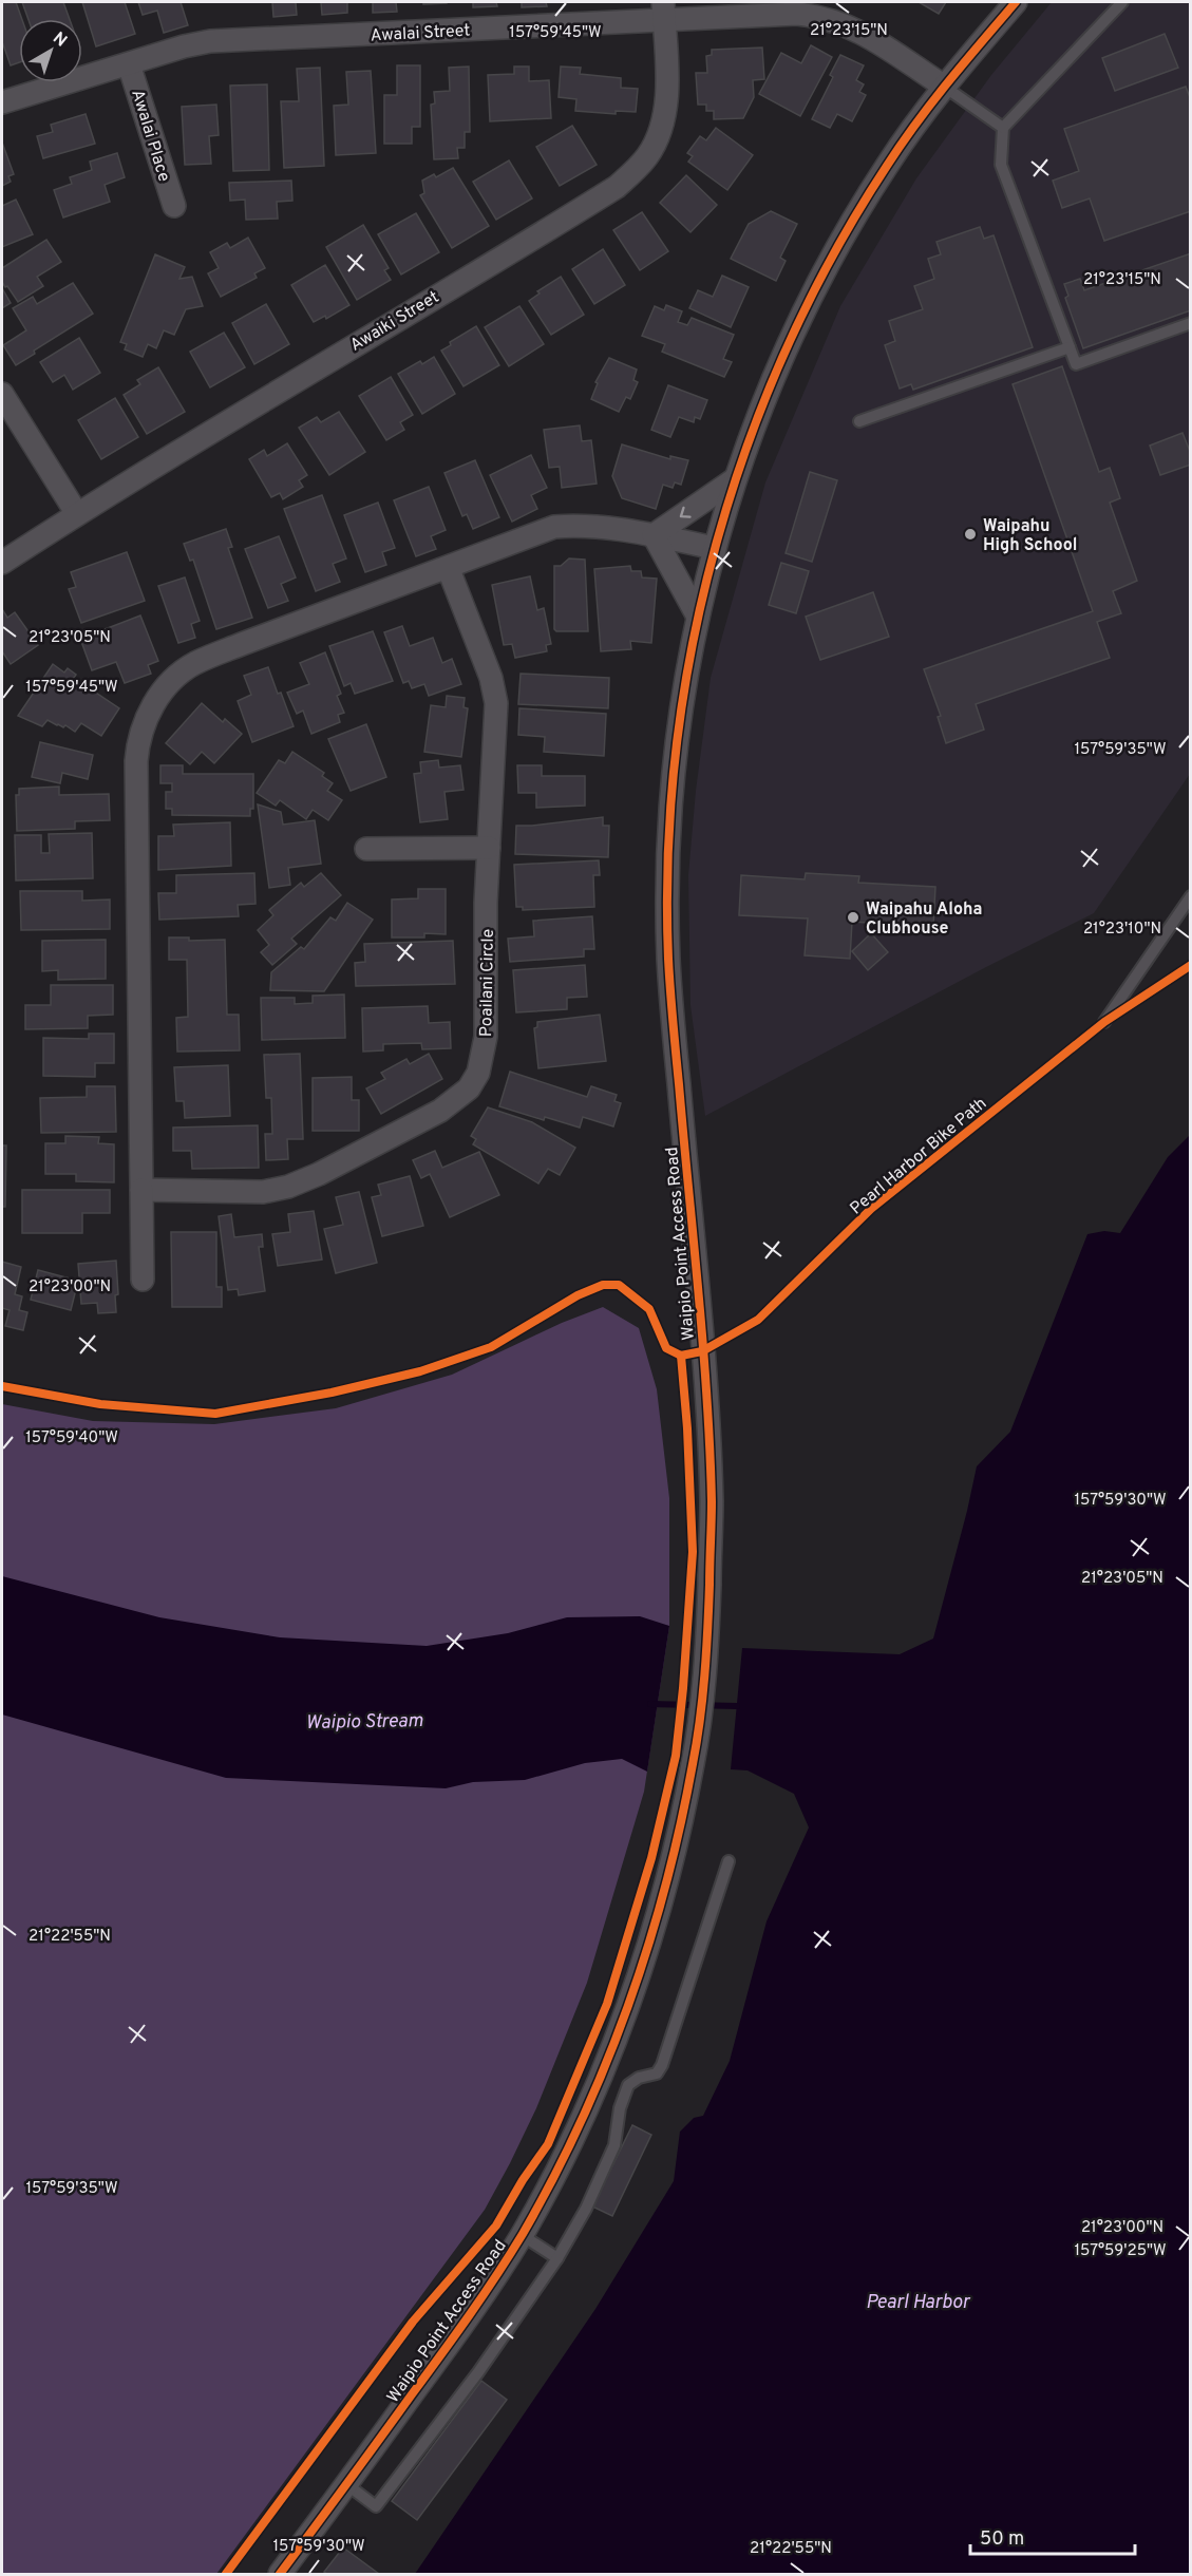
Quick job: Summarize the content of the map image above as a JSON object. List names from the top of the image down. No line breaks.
{"streets":{"street":["Awalai Street","Awalai Place","Awaiki Street","Poailani Circle","Waipio Point Access Road"],"cycle path":["Pearl Harbor Bike Path"]},"crossings":[["Awalai Street","Awalai Place"],["Awalai Street","Awaiki Street"],["Awalai Street","Waipio Point Access Road"]],"water":["Waipio Stream","Pearl Harbor"],"places":["Waipahu High School","Waipahu Aloha Clubhouse"],"scale_bar":"50 m","north":"top right","coordinates":["21°23'15\"N","157°59'45\"W","21°23'05\"N","157°59'35\"W","21°23'10\"N","21°23'00\"N","157°59'40\"W","157°59'30\"W","21°22'55\"N","157°59'25\"W"]}
